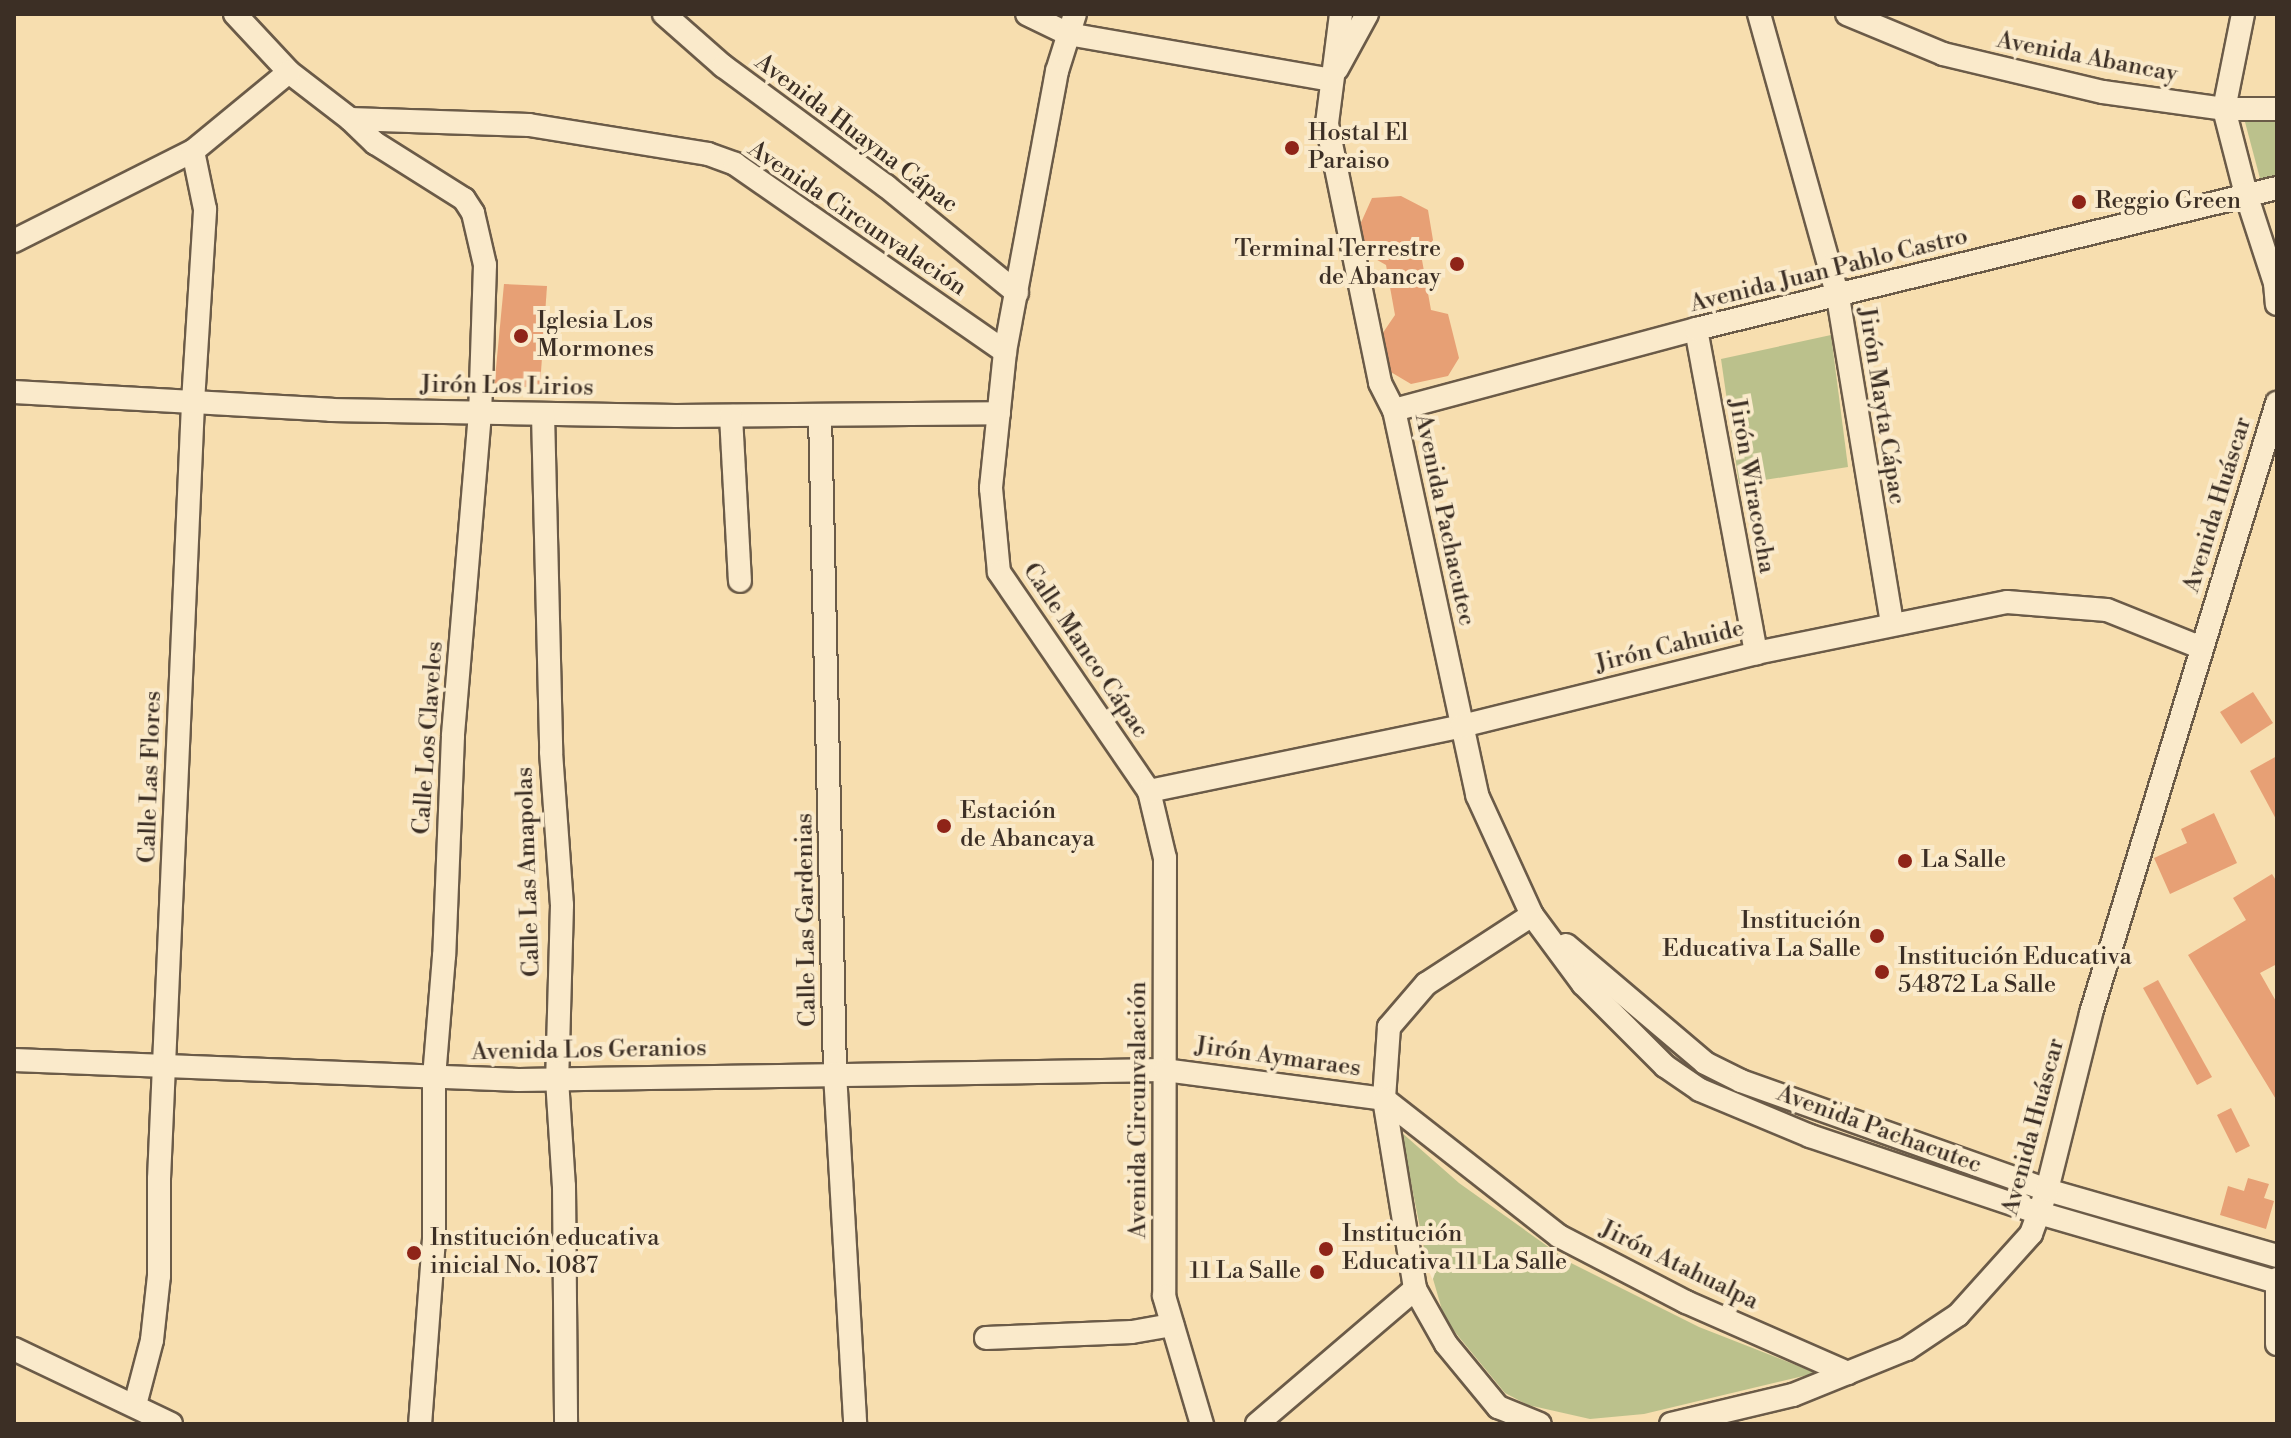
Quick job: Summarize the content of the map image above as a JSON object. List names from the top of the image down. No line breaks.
{"streets":{"street":["Avenida Abancay","Avenida Huayna Cápac","Avenida Circunvalación","Avenida Juan Pablo Castro","Jirón Los Lirios","Jirón Mayta Cápac","Jirón Wiracocha","Avenida Huáscar","Avenida Pachacutec","Jirón Cahuide","Calle Manco Cápac","Calle Los Claveles","Calle Las Flores","Calle Las Amapolas","Calle Las Gardenias","Avenida Los Geranios","Jirón Aymaraes","Jirón Atahualpa"]},"crossings":[["Avenida Huayna Cápac","Calle Manco Cápac"],["Avenida Circunvalación","Jirón Cahuide"],["Avenida Circunvalación","Calle Manco Cápac"],["Avenida Circunvalación","Calle Los Claveles"],["Avenida Circunvalación","Avenida Los Geranios"],["Avenida Circunvalación","Jirón Aymaraes"],["Avenida Juan Pablo Castro","Jirón Mayta Cápac"],["Avenida Juan Pablo Castro","Jirón Wiracocha"],["Avenida Juan Pablo Castro","Avenida Pachacutec"],["Jirón Los Lirios","Calle Manco Cápac"],["Jirón Los Lirios","Calle Los Claveles"],["Jirón Los Lirios","Calle Las Flores"],["Jirón Los Lirios","Calle Las Amapolas"],["Jirón Los Lirios","Calle Las Gardenias"],["Jirón Mayta Cápac","Jirón Cahuide"],["Jirón Wiracocha","Jirón Cahuide"],["Avenida Huáscar","Avenida Pachacutec"],["Avenida Huáscar","Jirón Cahuide"],["Avenida Huáscar","Jirón Atahualpa"],["Avenida Pachacutec","Jirón Cahuide"],["Jirón Cahuide","Calle Manco Cápac"],["Calle Los Claveles","Avenida Los Geranios"],["Calle Las Flores","Avenida Los Geranios"],["Calle Las Amapolas","Avenida Los Geranios"],["Calle Las Gardenias","Avenida Los Geranios"],["Avenida Los Geranios","Jirón Aymaraes"],["Jirón Aymaraes","Jirón Atahualpa"]],"places":["Hostal El Paraiso","Reggio Green","Terminal Terrestre de Abancay","Iglesia Los Mormones","Estación de Abancaya","La Salle","Institución Educativa La Salle","Institución Educativa 54872 La Salle","Institución Educativa 11 La Salle","Institución educativa inicial No. 1087","11 La Salle"]}
